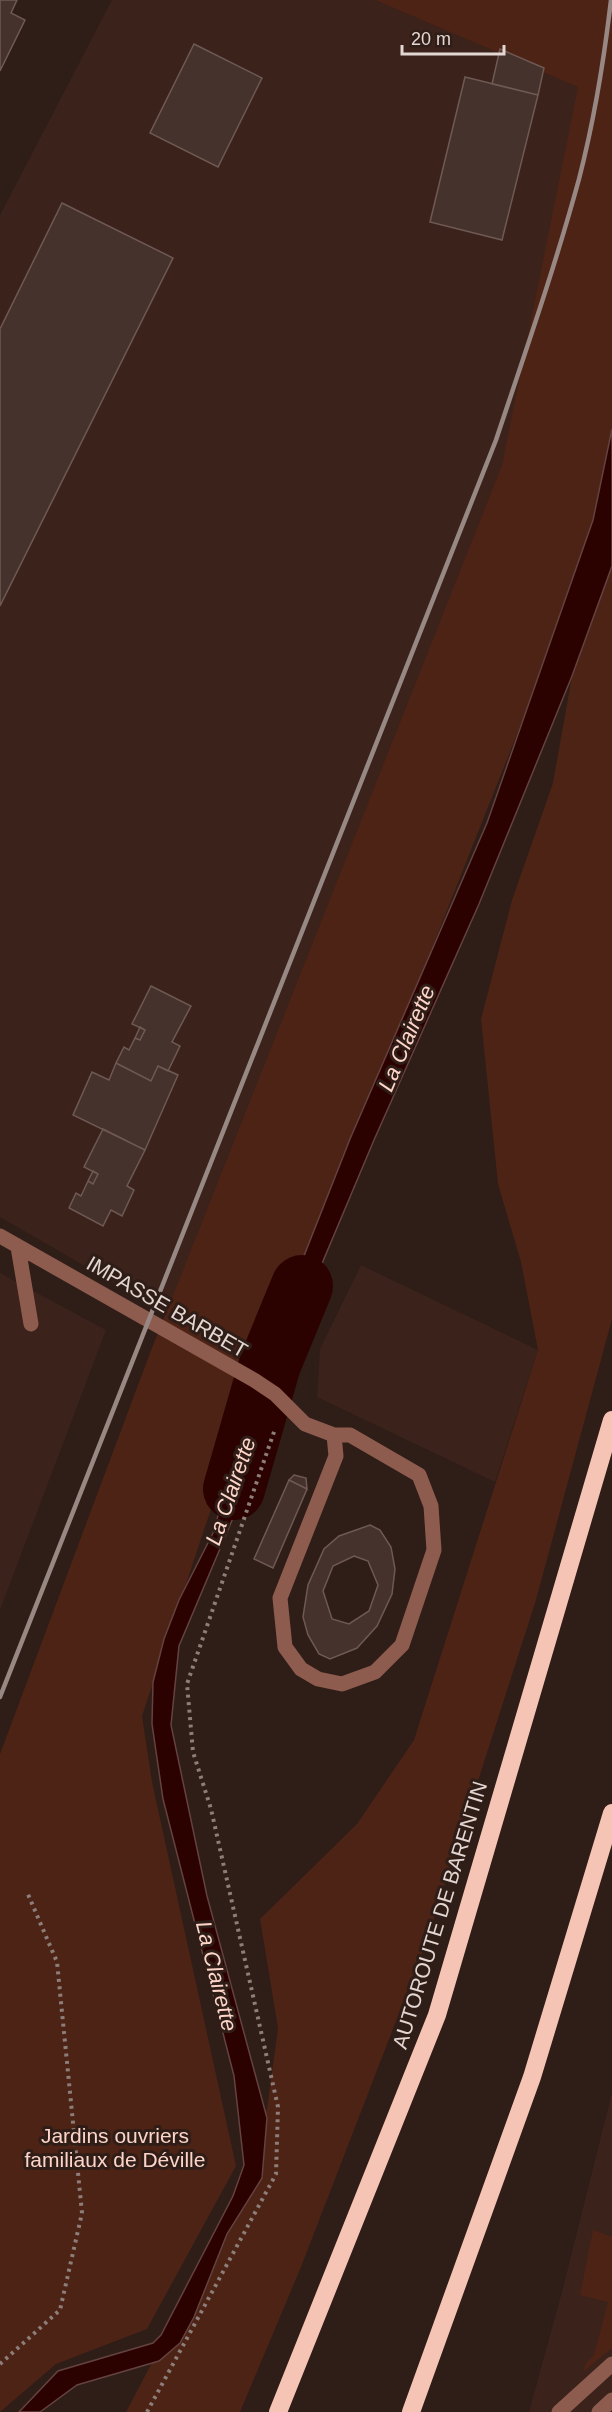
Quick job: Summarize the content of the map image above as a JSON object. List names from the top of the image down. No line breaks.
{"streets":{"highway":["AUTOROUTE DE BARENTIN"],"street":["IMPASSE BARBET"]},"water":["La Clairette"],"parks":["Jardins ouvriers familiaux de Déville"],"scale_bar":"20 m"}
